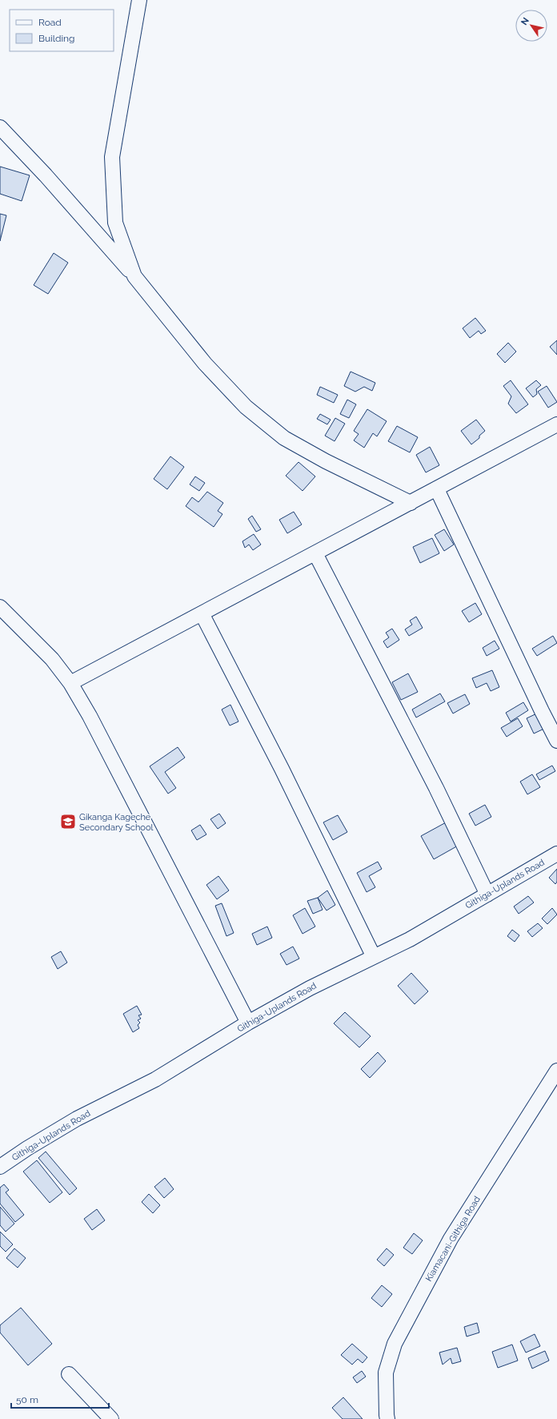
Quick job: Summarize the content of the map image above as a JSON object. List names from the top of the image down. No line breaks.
{"streets":{"street":["Githiga-Uplands Road","Kiamacani-Githiga Road"]},"places":{"school or university":["Gikanga Kageche Secondary School"]},"legend":["Road","Building"],"scale_bar":"50 m","north":"top left"}
